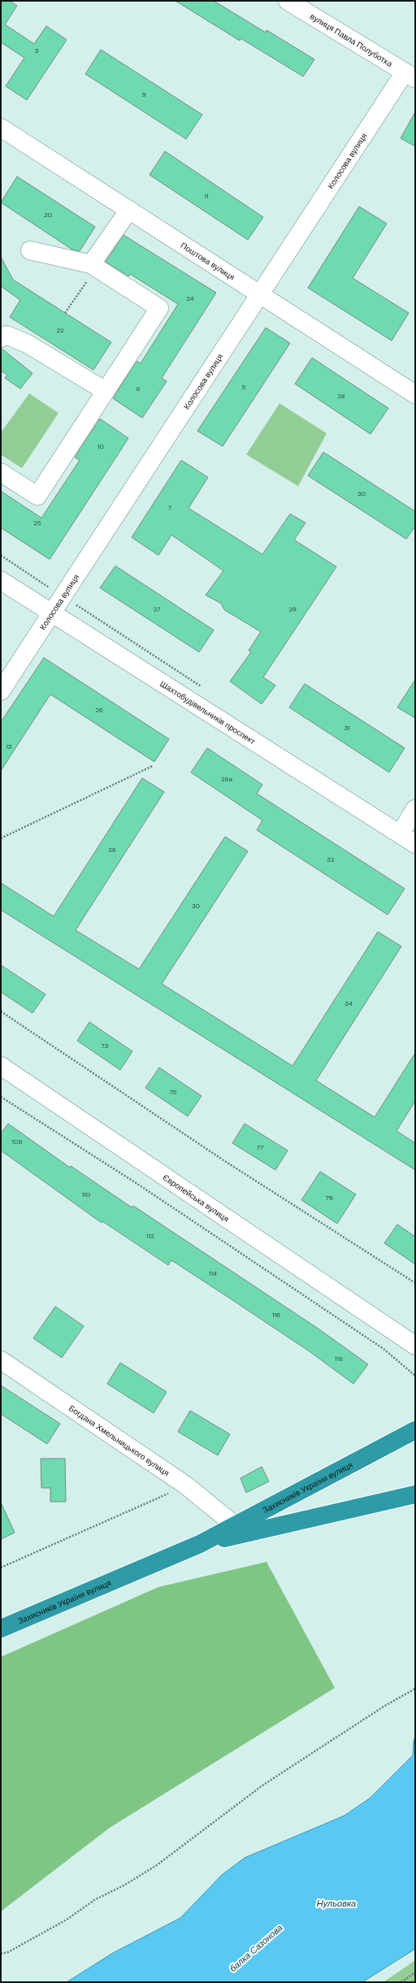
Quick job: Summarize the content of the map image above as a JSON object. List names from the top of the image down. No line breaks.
{"streets":{"highway":["Захисників України вулиця"],"street":["вулиця Павла Полуботка","Колосова вулиця","Поштова вулиця","Шахтобудівельників проспект","Європейська вулиця","Богдана Хмельницького вулиця"]},"crossings":[["вулиця Павла Полуботка","Колосова вулиця"],["Колосова вулиця","Поштова вулиця"],["Колосова вулиця","Шахтобудівельників проспект"],["Богдана Хмельницького вулиця","Захисників України вулиця"]],"water":["Нульовка","балка Сазонова"],"house_numbers":["3","9","11","20","24","22","5","8","28","10","30","7","25","27","29","26","31","13","28а","28","32","30","34","73","75","108","77","110","79","112","114","116","118"]}
